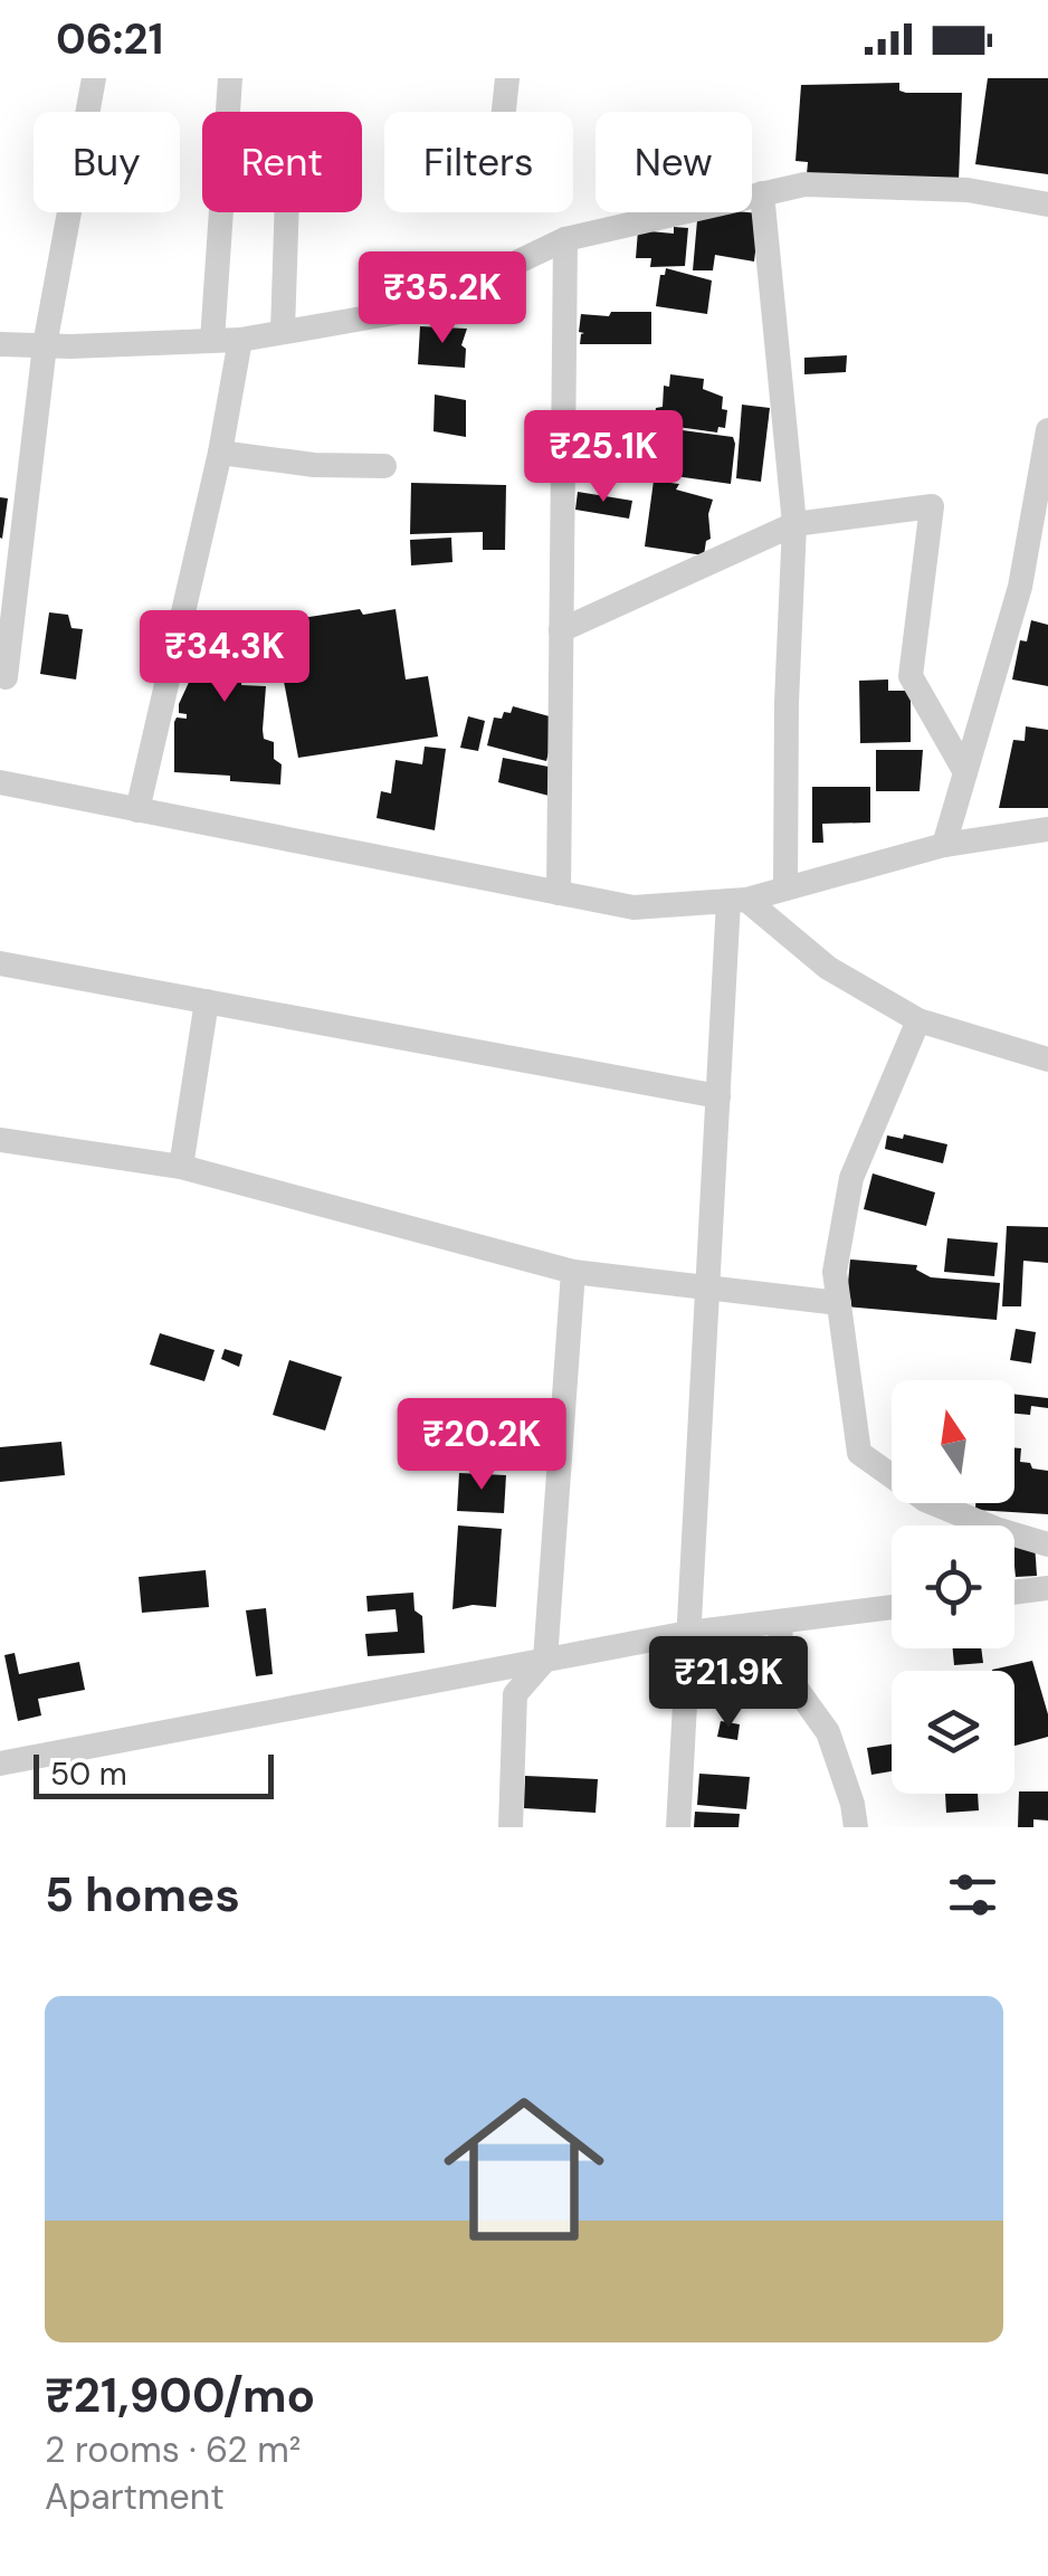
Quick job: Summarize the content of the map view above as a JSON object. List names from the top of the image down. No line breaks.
{"scale_bar":"50 m","north":"top","page":{"status":"06:21","chip":["Buy","Rent","Filters","New"],"price":["₹35.2K","₹25.1K","₹34.3K","₹20.2K","₹21.9K"],"scale":"50 m","heading":"5 homes","list":[{"name":"₹21,900/mo","note":"2 rooms · 62 m² · Apartment"}]}}
